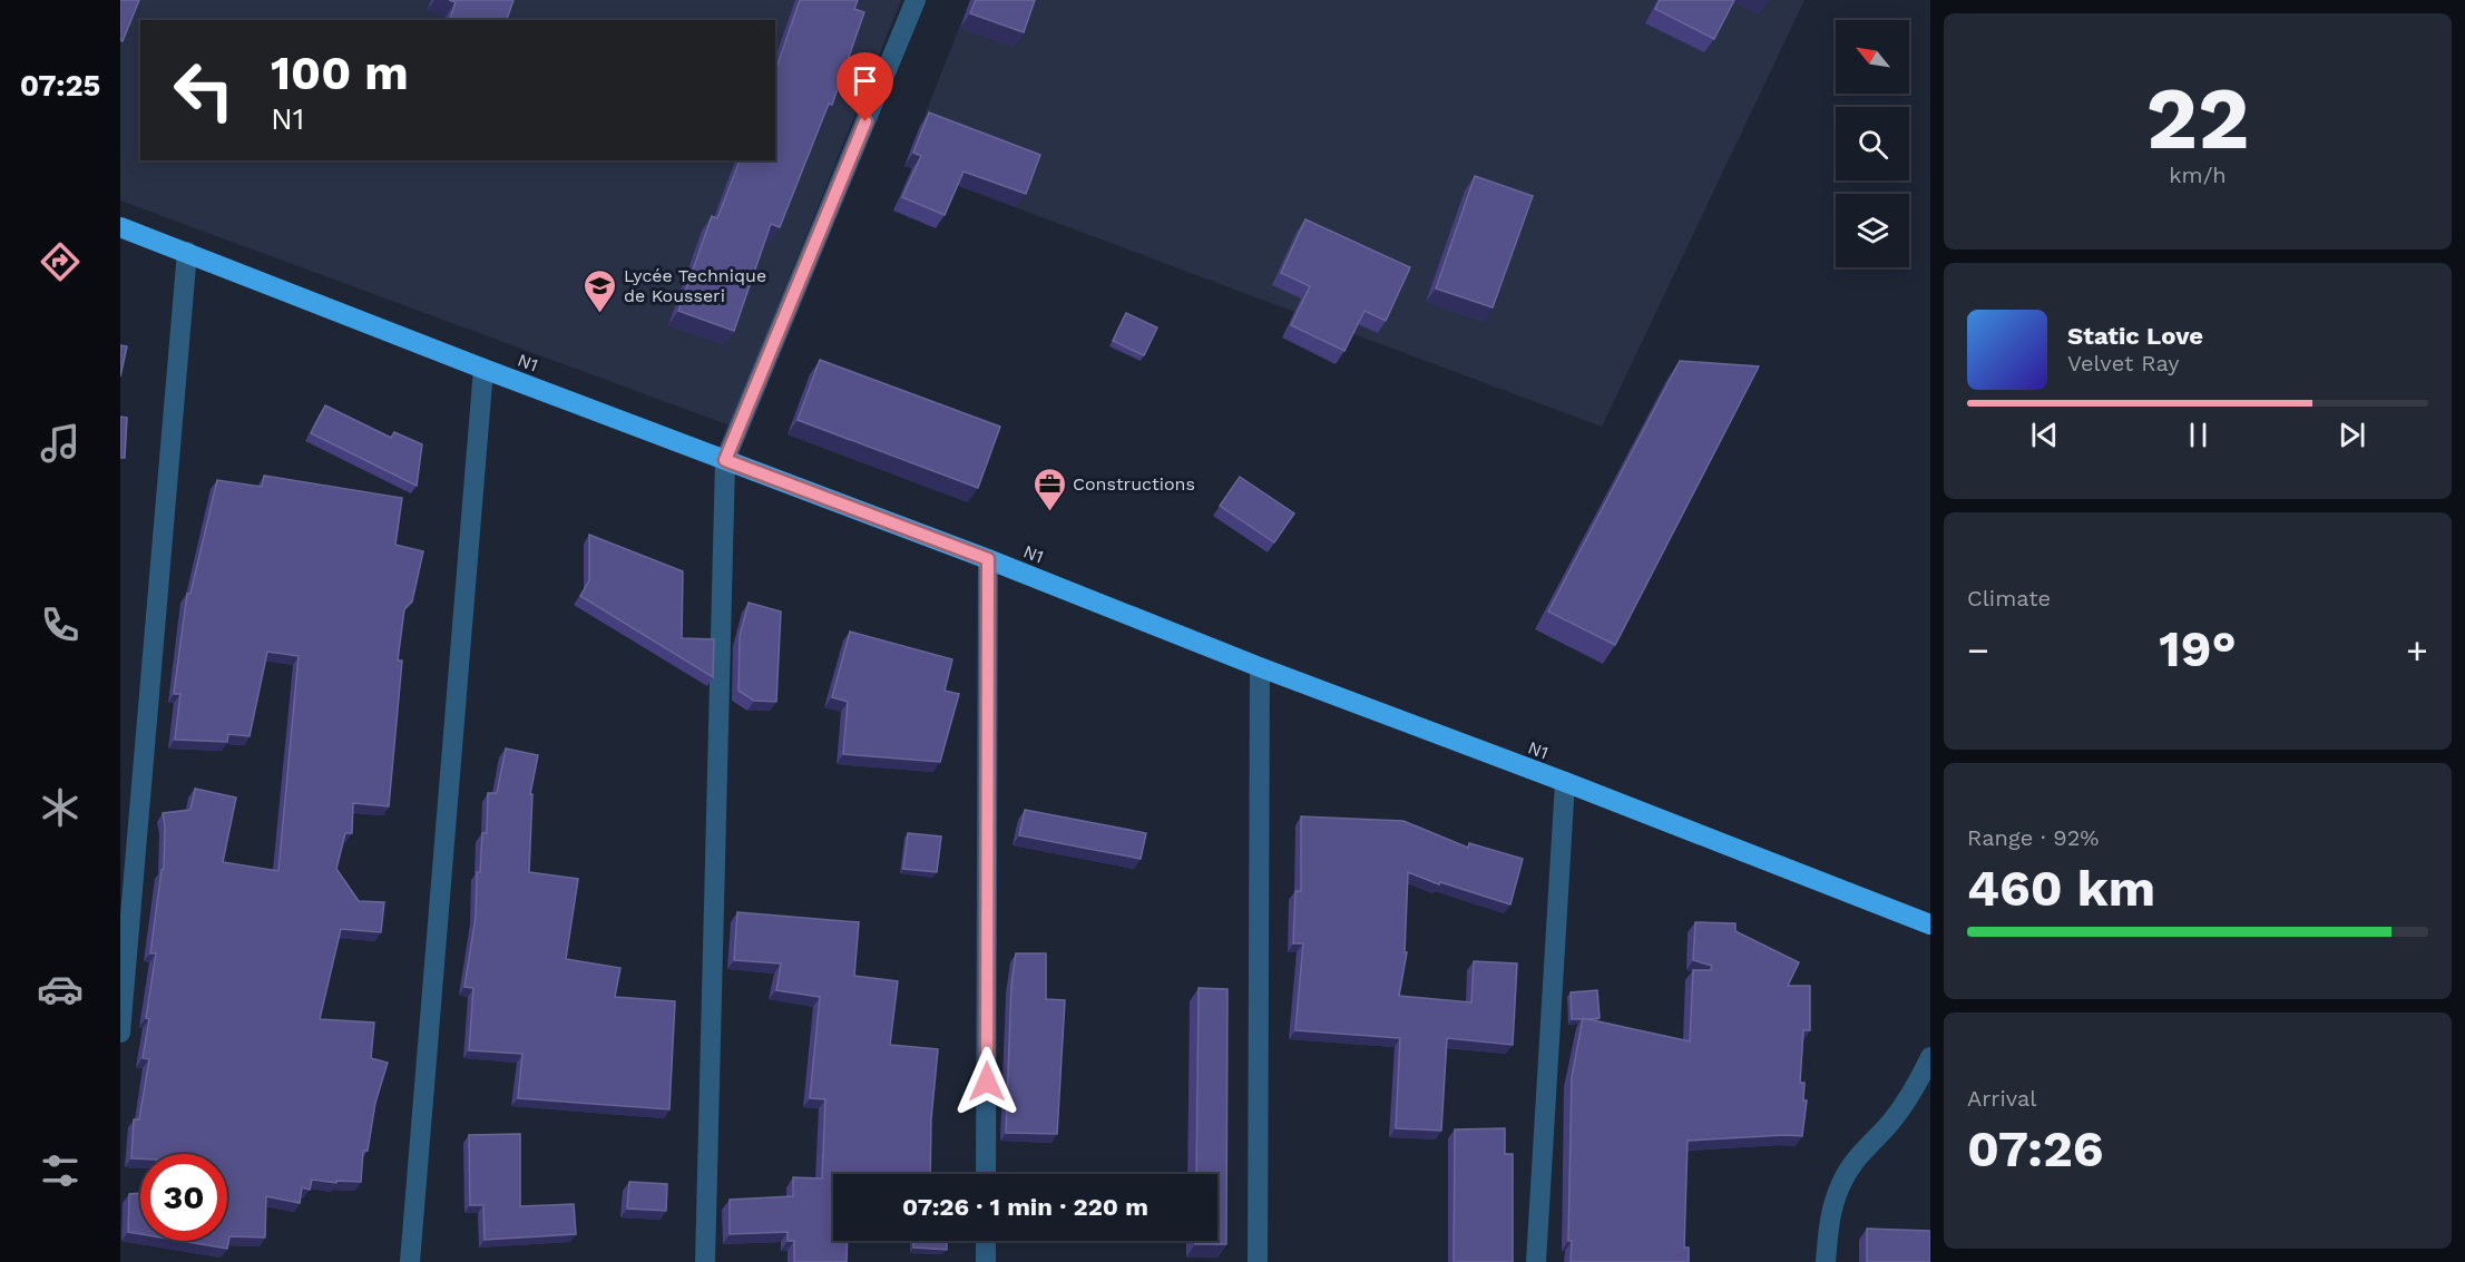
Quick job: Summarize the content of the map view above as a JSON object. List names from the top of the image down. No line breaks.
{"streets":{"highway":["N1"]},"places":{"school or university":["Lycée Technique de Kousseri"],"office":["Constructions"]},"north":"top left","page":{"tabs":"07:25","tile":[["22","km/h"],"Climate",["Range · 92%","460 km"],["Arrival","07:26"]],"turn":["100 m","N1"],"song":["Static Love","Velvet Ray"],"heat":["−","19°","+"],"limit":"30","trip":"07:26 · 1 min · 220 m"}}
